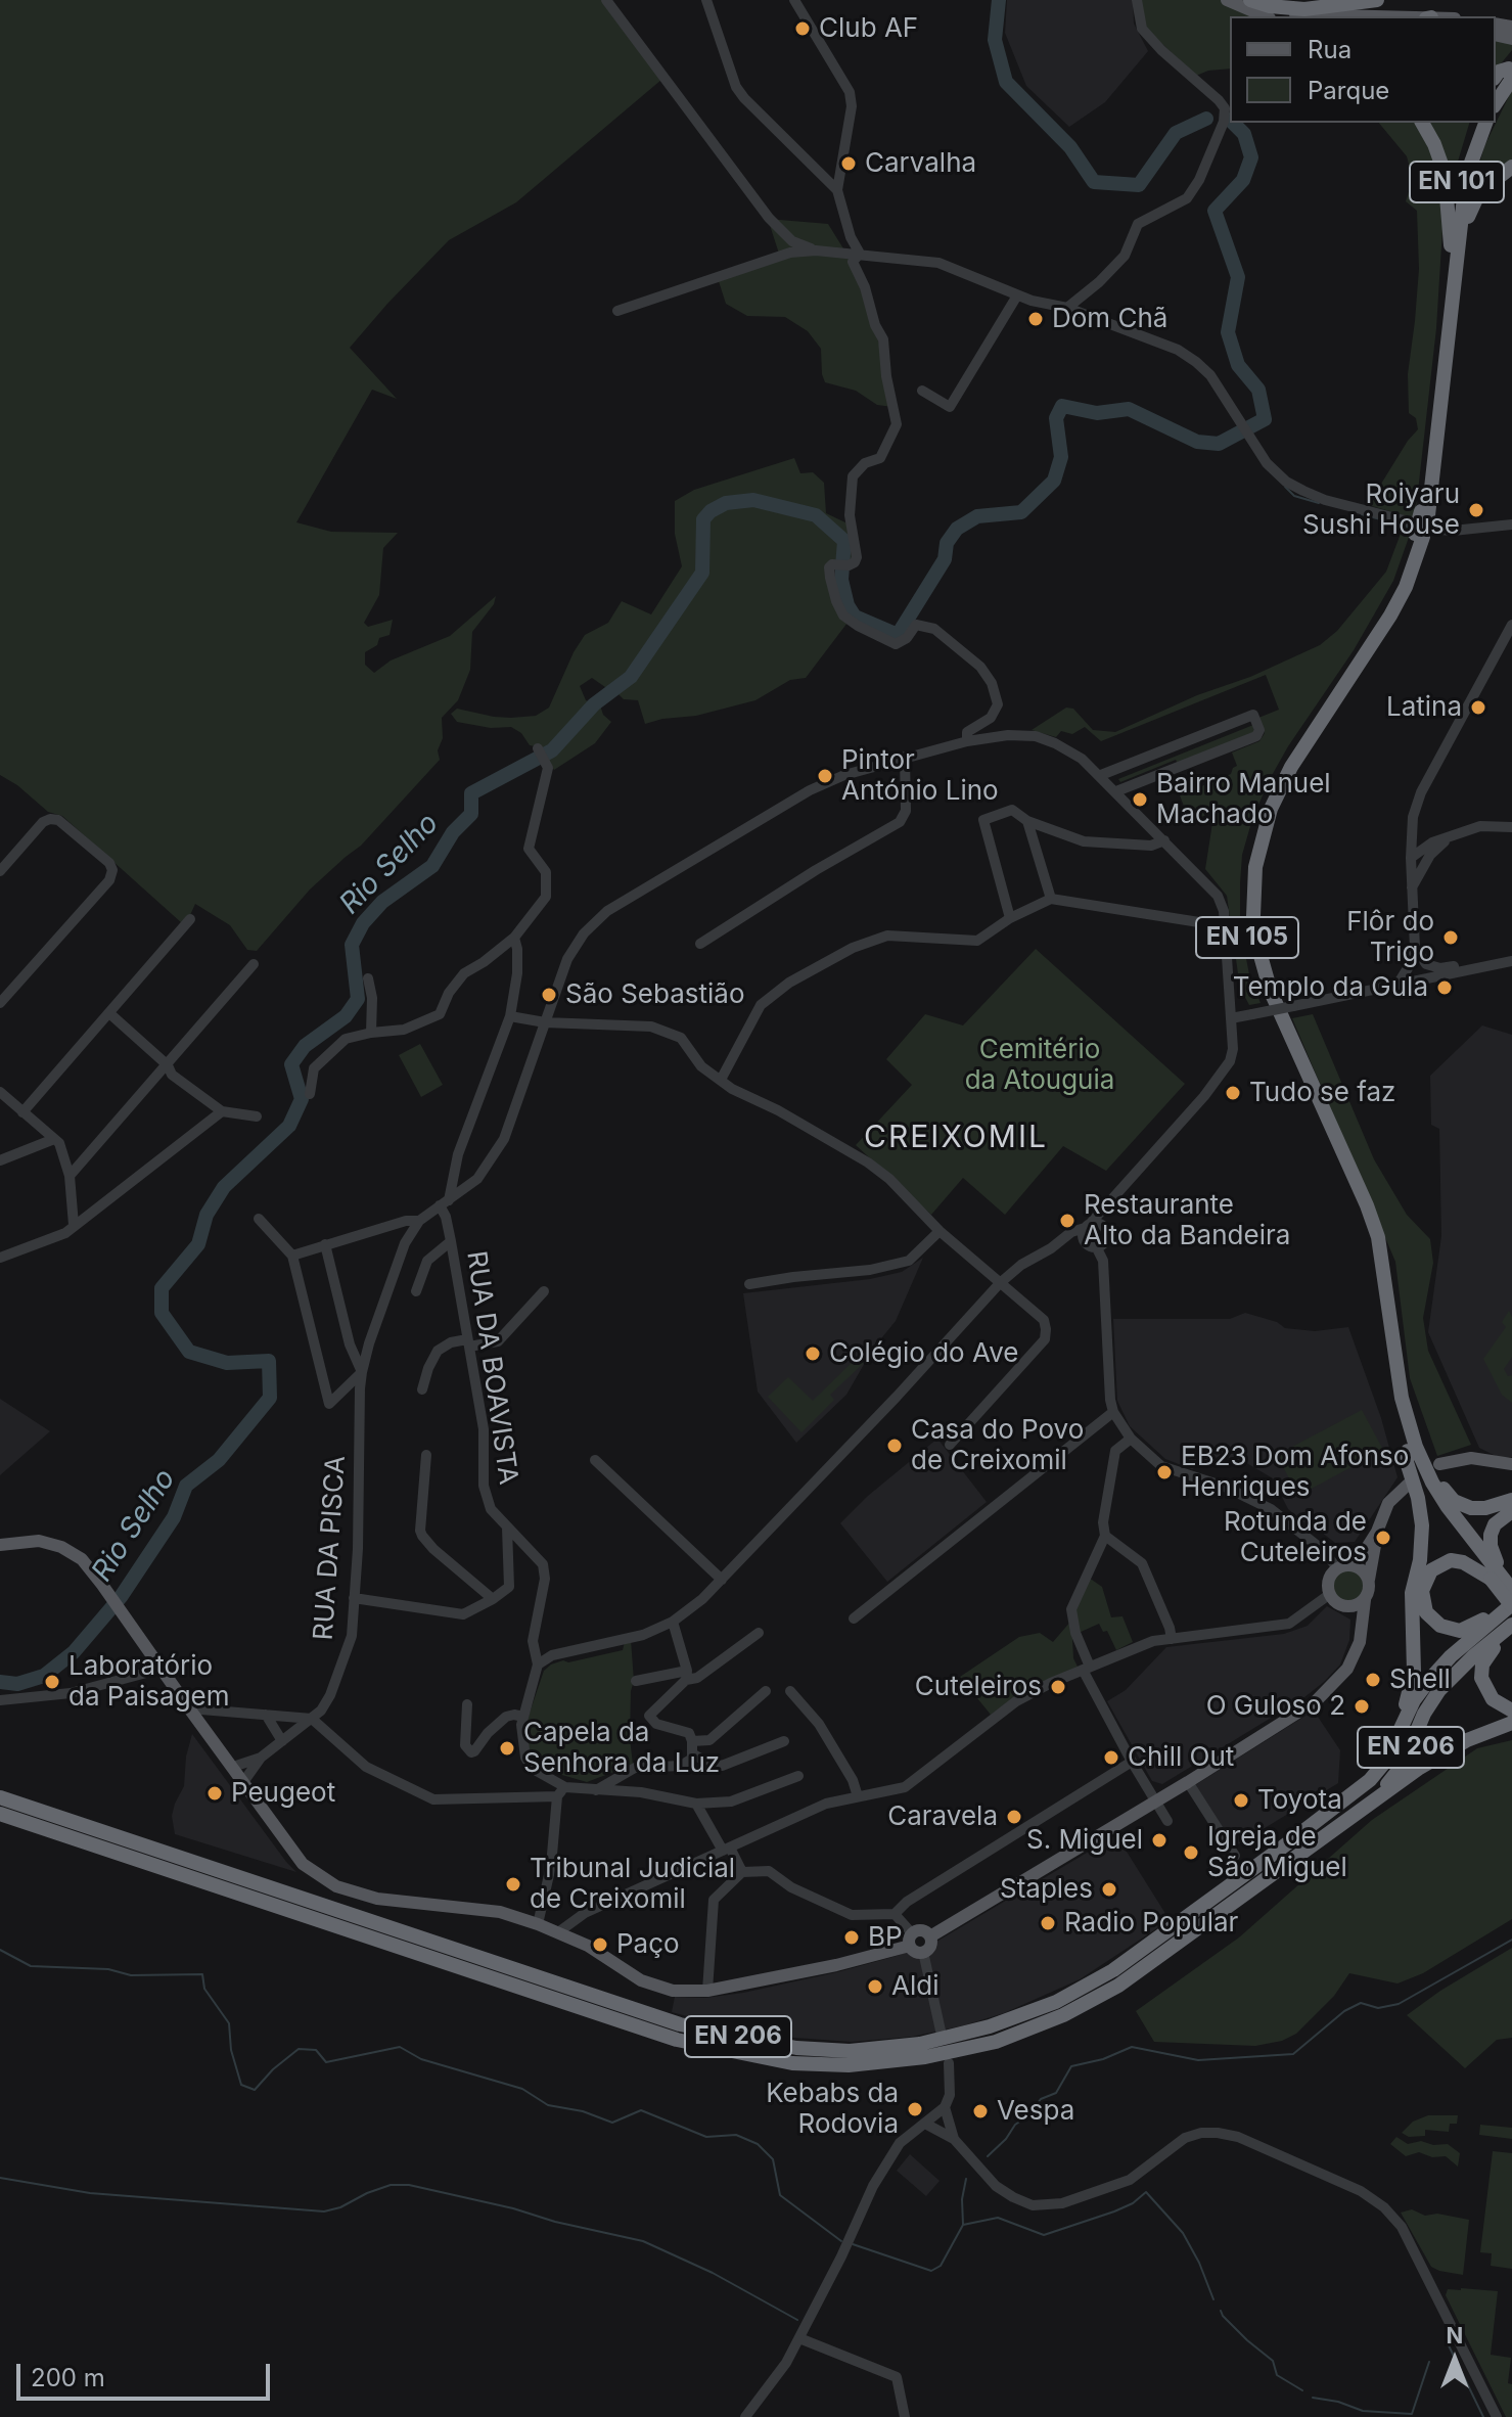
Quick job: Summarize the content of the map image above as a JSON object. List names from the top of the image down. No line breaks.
{"streets":{"highway":["EN 101","EN 105","EN 206"],"street":["RUA DA BOAVISTA","RUA DA PISCA"]},"crossings":[["EN 101","EN 105"],["EN 105","EN 206"]],"districts":["CREIXOMIL"],"water":["Rio Selho"],"parks":["Cemitério da Atouguia"],"places":["Club AF","Carvalha","Dom Chã","Roiyaru Sushi House","Latina","Pintor António Lino","Bairro Manuel Machado","Flôr do Trigo","Templo da Gula","São Sebastião","Tudo se faz","Restaurante Alto da Bandeira","Colégio do Ave","Casa do Povo de Creixomil","EB23 Dom Afonso Henriques","Rotunda de Cuteleiros","Shell","Laboratório da Paisagem","Cuteleiros","O Guloso 2","Capela da Senhora da Luz","Chill Out","Peugeot","Toyota","Caravela","S. Miguel","Igreja de São Miguel","Tribunal Judicial de Creixomil","Staples","Radio Popular","BP","Paço","Aldi","Kebabs da Rodovia","Vespa"],"legend":["Rua","Parque"],"scale_bar":"200 m","north":"top"}
